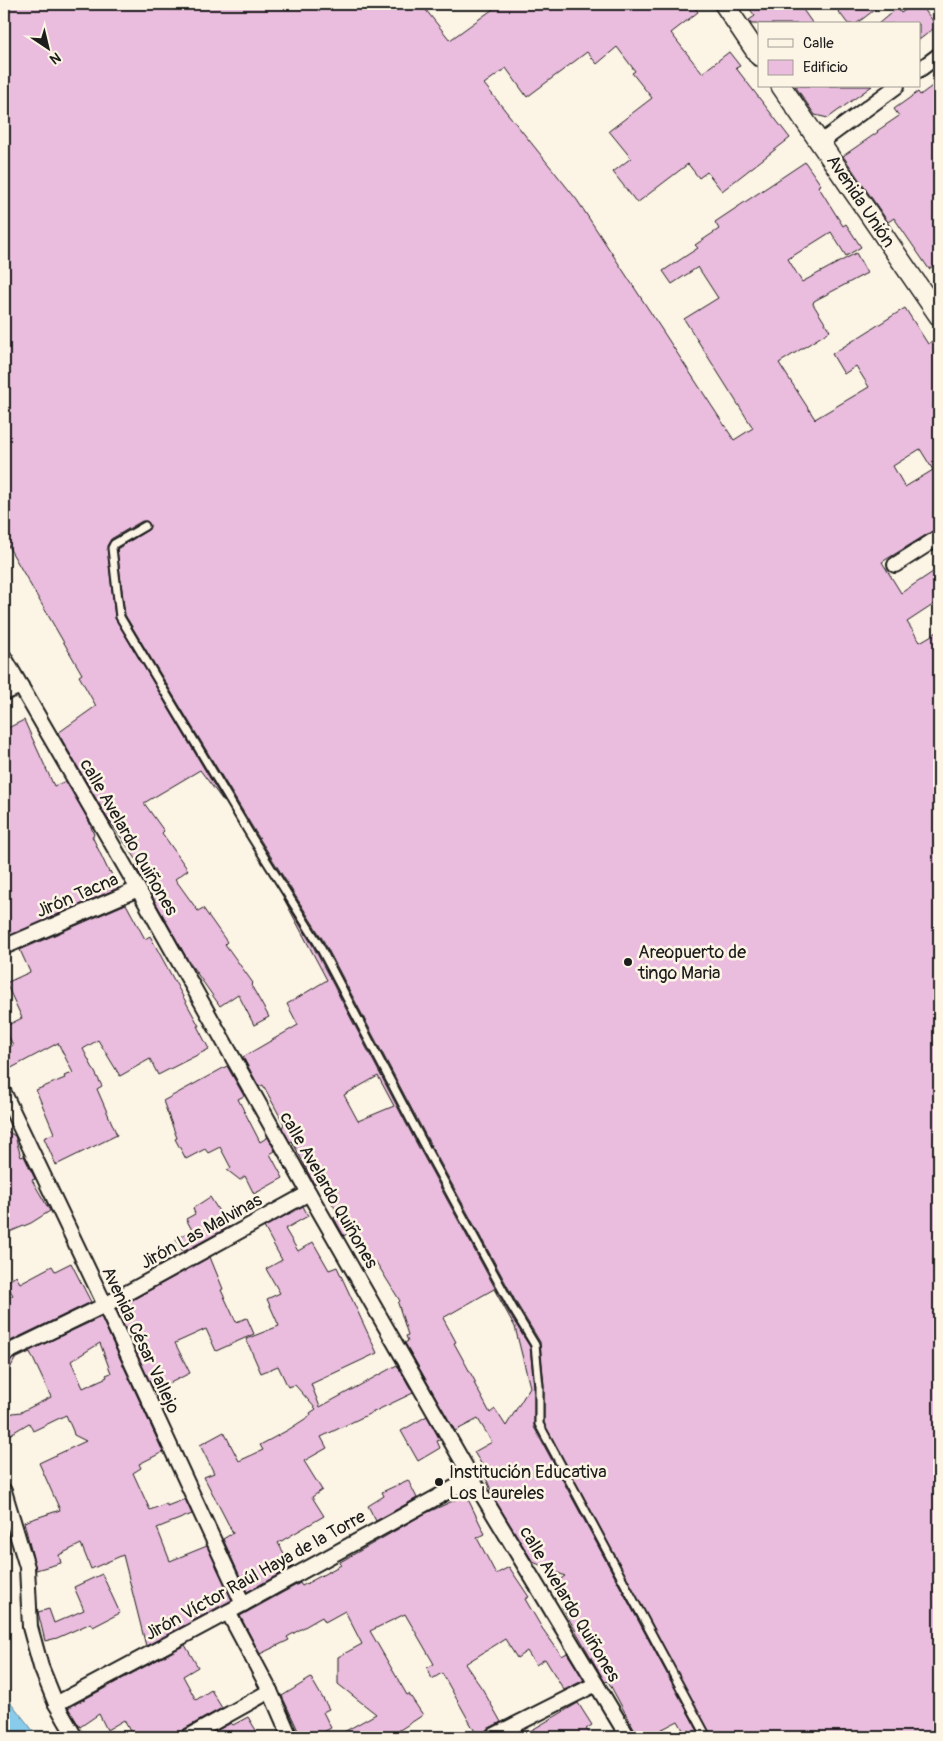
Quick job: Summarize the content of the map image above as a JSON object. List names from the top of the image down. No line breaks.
{"streets":{"main road":["Avenida Unión"],"street":["calle Avelardo Quiñones","Jirón Tacna","Jirón Las Malvinas","Avenida César Vallejo","Jirón Víctor Raúl Haya de la Torre"]},"crossings":[["calle Avelardo Quiñones","Jirón Tacna"],["calle Avelardo Quiñones","Jirón Las Malvinas"],["calle Avelardo Quiñones","Jirón Víctor Raúl Haya de la Torre"],["Jirón Las Malvinas","Avenida César Vallejo"],["Avenida César Vallejo","Jirón Víctor Raúl Haya de la Torre"]],"places":["Areopuerto de tingo Maria","Institución Educativa Los Laureles"],"legend":["Calle","Edificio"],"north":"bottom right"}
